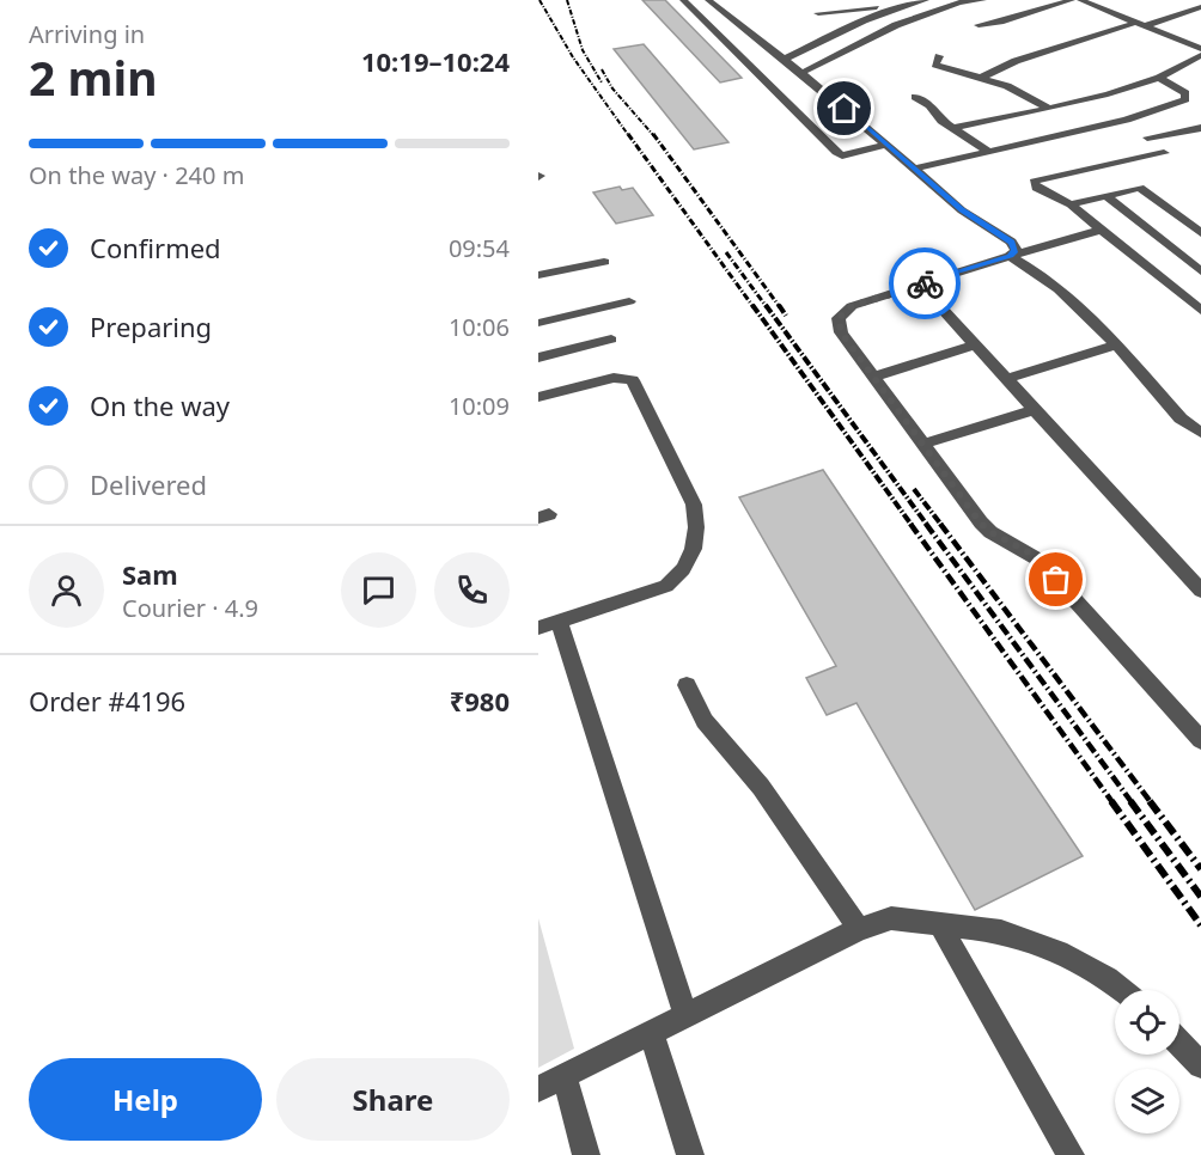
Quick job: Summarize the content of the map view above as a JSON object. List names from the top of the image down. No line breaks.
{"page":{"heading":["2 min","Arriving in","10:19–10:24"],"panel":["Sam","Courier · 4.9","Order #4196","₹980"],"bar":"On the way · 240 m","list":[["Confirmed","09:54"],["Preparing","10:06"],["On the way","10:09"],"Delivered"],"buttons":["Help","Share"]}}
